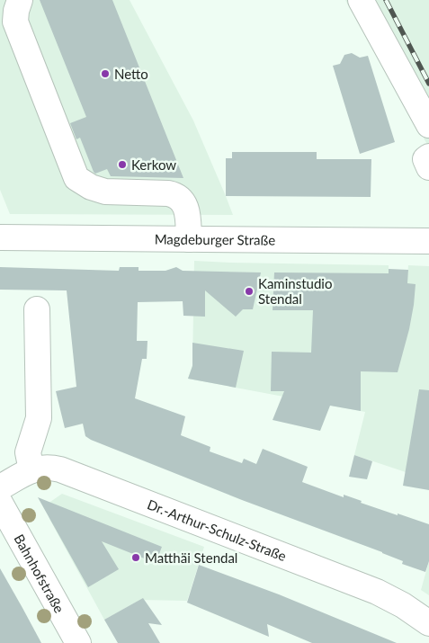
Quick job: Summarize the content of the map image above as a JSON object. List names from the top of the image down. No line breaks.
{"streets":{"street":["Magdeburger Straße","Dr.-Arthur-Schulz-Straße","Bahnhofstraße"]},"places":["Netto","Kerkow","Kaminstudio Stendal","Matthäi Stendal"]}
